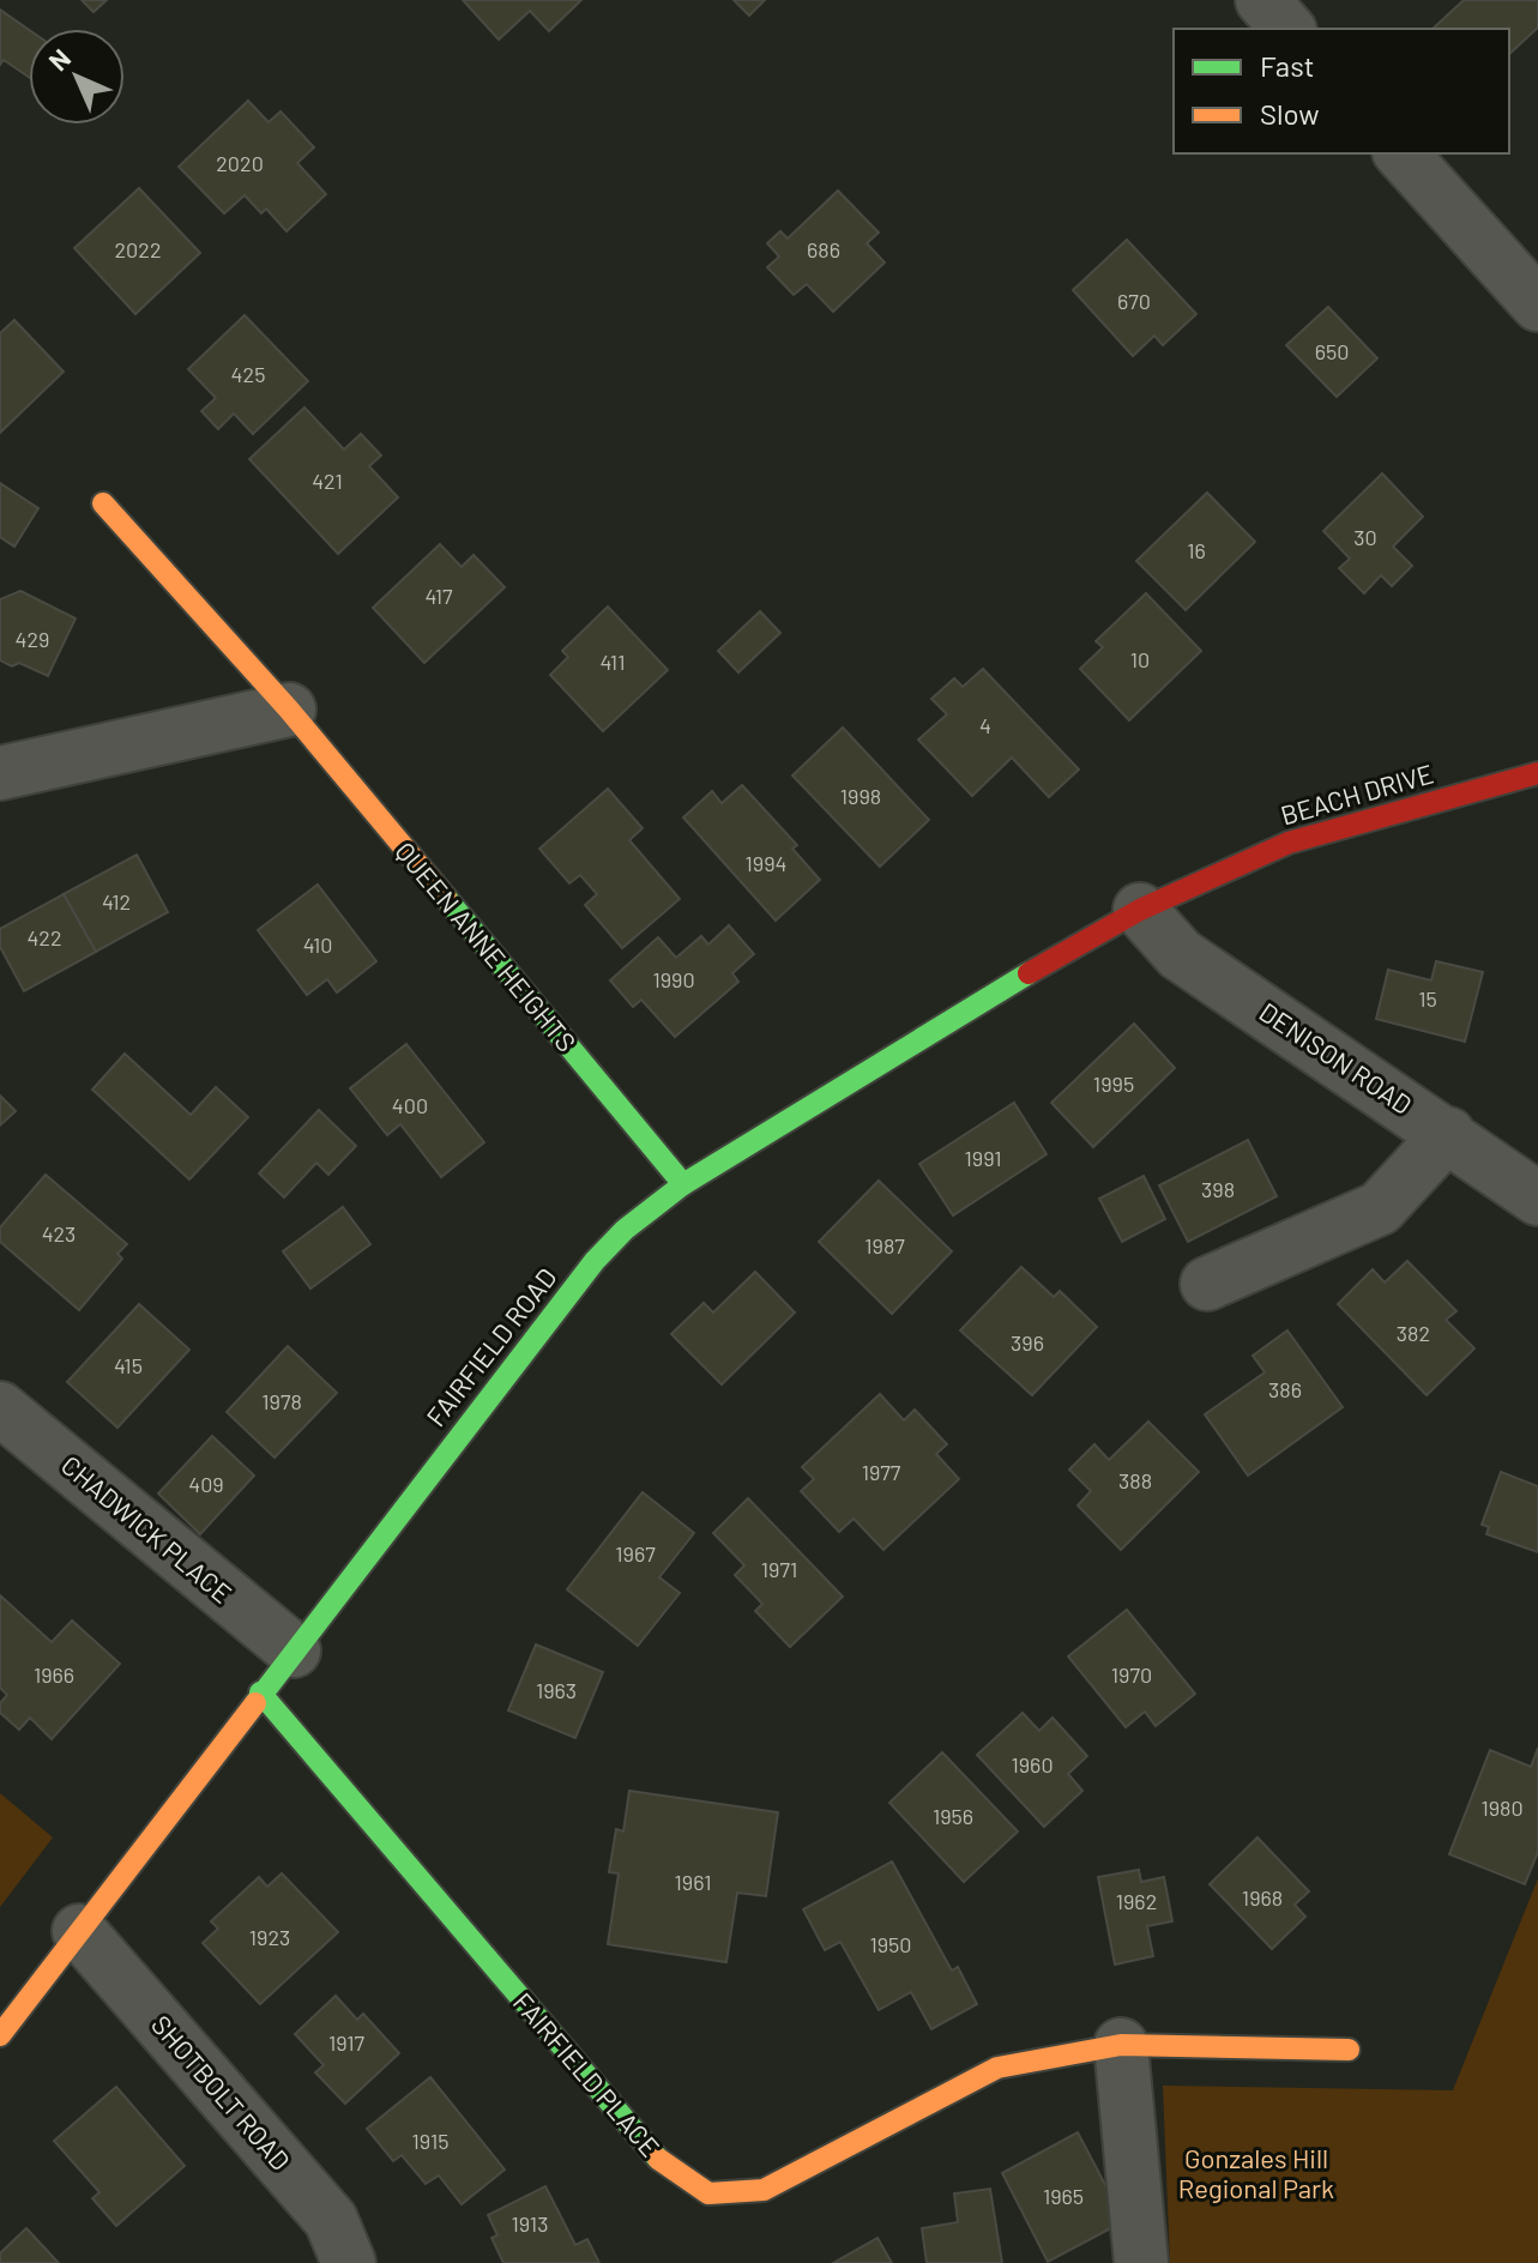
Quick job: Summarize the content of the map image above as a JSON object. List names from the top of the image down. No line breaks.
{"streets":{"street":["BEACH DRIVE","QUEEN ANNE HEIGHTS","DENISON ROAD","FAIRFIELD ROAD","CHADWICK PLACE","FAIRFIELD PLACE","SHOTBOLT ROAD"]},"crossings":[["BEACH DRIVE","FAIRFIELD ROAD"],["QUEEN ANNE HEIGHTS","FAIRFIELD ROAD"],["DENISON ROAD","FAIRFIELD ROAD"],["FAIRFIELD ROAD","CHADWICK PLACE"],["FAIRFIELD ROAD","FAIRFIELD PLACE"],["FAIRFIELD ROAD","SHOTBOLT ROAD"]],"parks":["Gonzales Hill Regional Park"],"house_numbers":["2020","2022","686","670","650","425","421","30","16","417","429","10","411","4","1998","1994","412","422","410","1990","15","1995","400","1991","398","423","1987","382","396","415","386","1978","1977","388","409","1967","1971","1966","1970","1963","1960","1980","1956","1961","1968","1962","1923","1950","1917","1915","1965","1913"],"legend":["Fast","Slow"],"north":"top left"}
